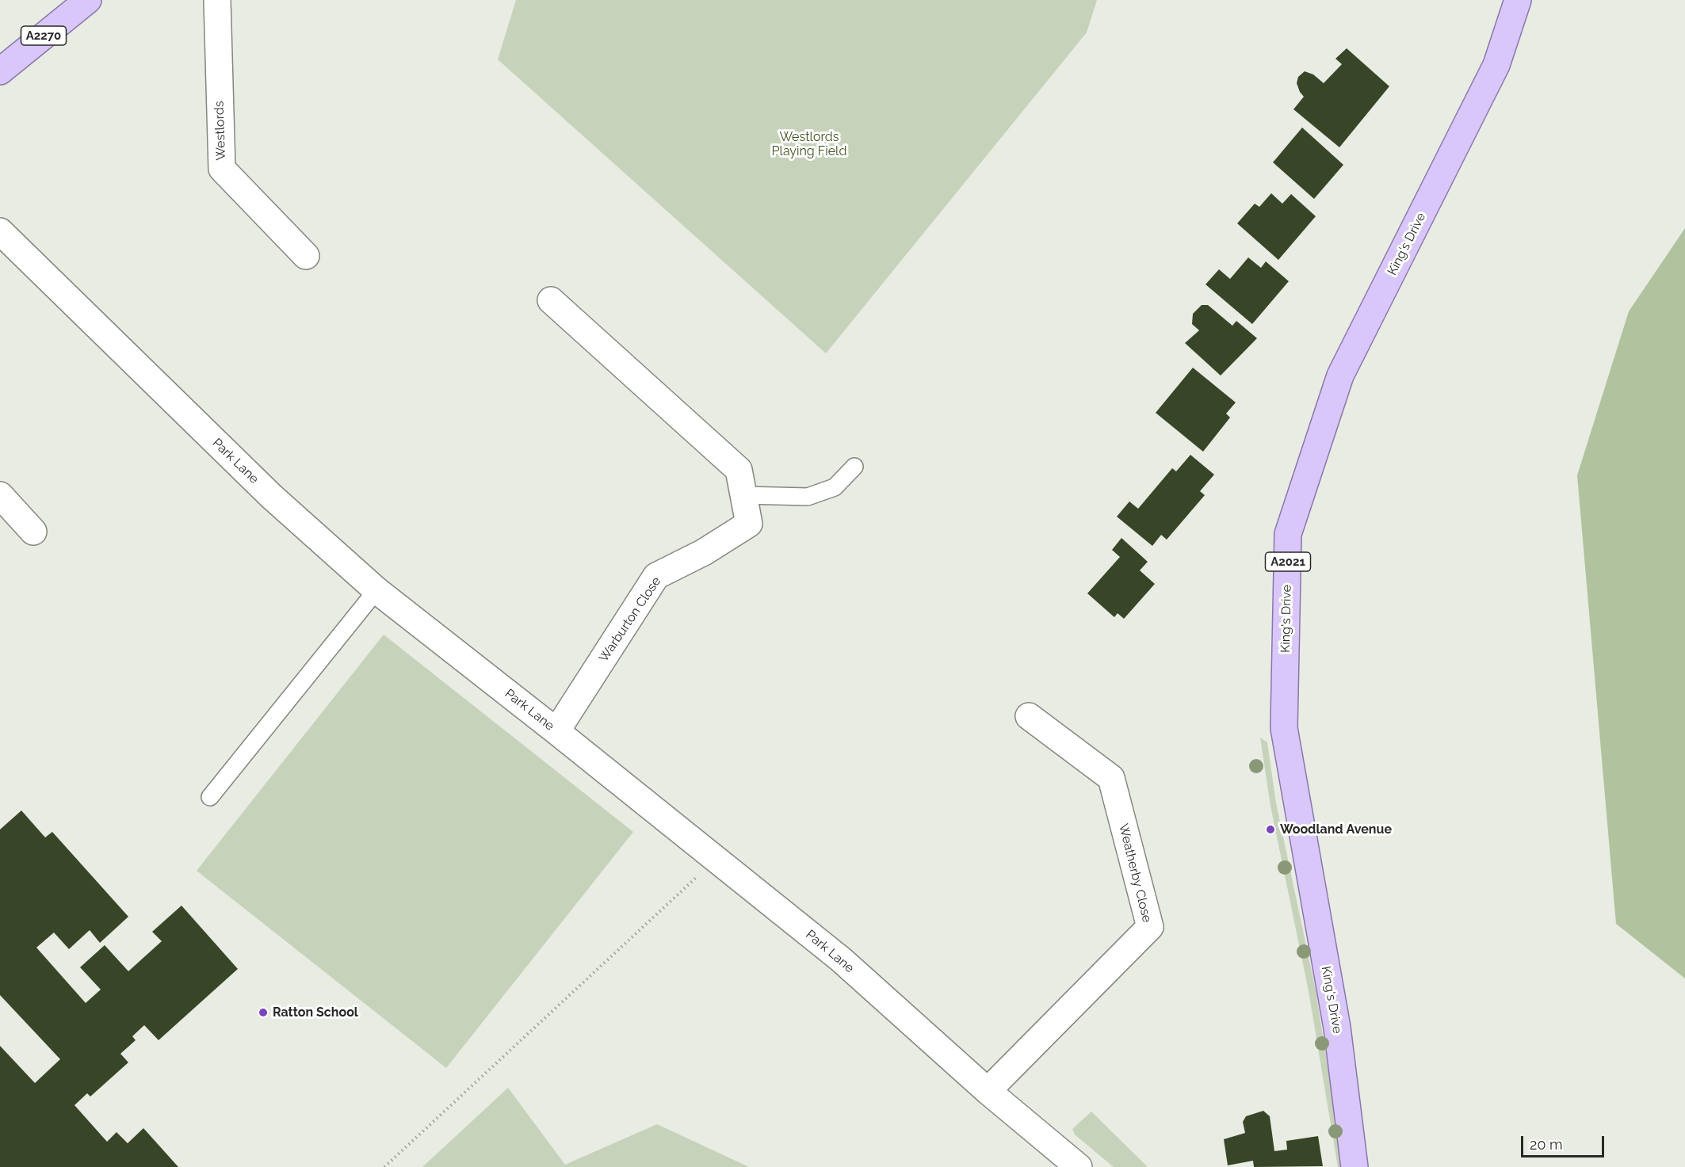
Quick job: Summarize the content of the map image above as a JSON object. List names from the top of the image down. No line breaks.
{"streets":{"main road":["A2270","King's Drive","A2021"],"street":["Westlords","Park Lane","Warburton Close","Weatherby Close"]},"crossings":[["Park Lane","Warburton Close"],["Park Lane","Weatherby Close"]],"parks":["Westlords Playing Field"],"places":["Woodland Avenue","Ratton School"],"scale_bar":"20 m"}
